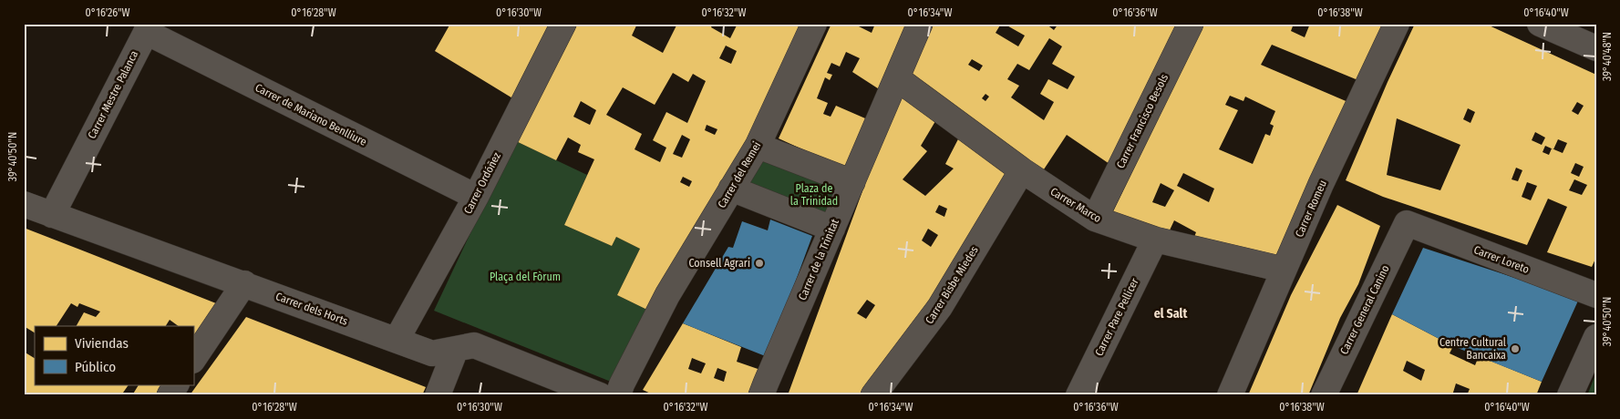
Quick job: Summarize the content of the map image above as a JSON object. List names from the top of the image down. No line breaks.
{"streets":{"street":["Carrer Mestre Palanca","Carrer de Mariano Benlliure","Carrer Francisco Besols","Carrer del Remei","Carrer Ordóñez","Carrer Marco","Carrer Romeu","Carrer de la Trinitat","Carrer Loreto","Carrer Bisbe Miedes","Carrer dels Horts","Carrer General Canino","Carrer Pare Pellicer"]},"crossings":[["Carrer Mestre Palanca","Carrer de Mariano Benlliure"],["Carrer Mestre Palanca","Carrer dels Horts"],["Carrer de Mariano Benlliure","Carrer Ordóñez"],["Carrer Francisco Besols","Carrer Marco"],["Carrer Ordóñez","Carrer dels Horts"],["Carrer Marco","Carrer Romeu"],["Carrer Marco","Carrer de la Trinitat"],["Carrer Marco","Carrer Bisbe Miedes"],["Carrer Marco","Carrer Pare Pellicer"],["Carrer Loreto","Carrer General Canino"]],"districts":["el Salt"],"parks":["Plaza de la Trinidad","Plaça del Fòrum"],"places":["Consell Agrari","Centre Cultural Bancaixa"],"legend":["Viviendas","Público"],"coordinates":["0°16'26\"W","0°16'28\"W","0°16'30\"W","0°16'32\"W","0°16'34\"W","0°16'36\"W","0°16'38\"W","0°16'40\"W","39°40'48\"N","39°40'50\"N"]}
